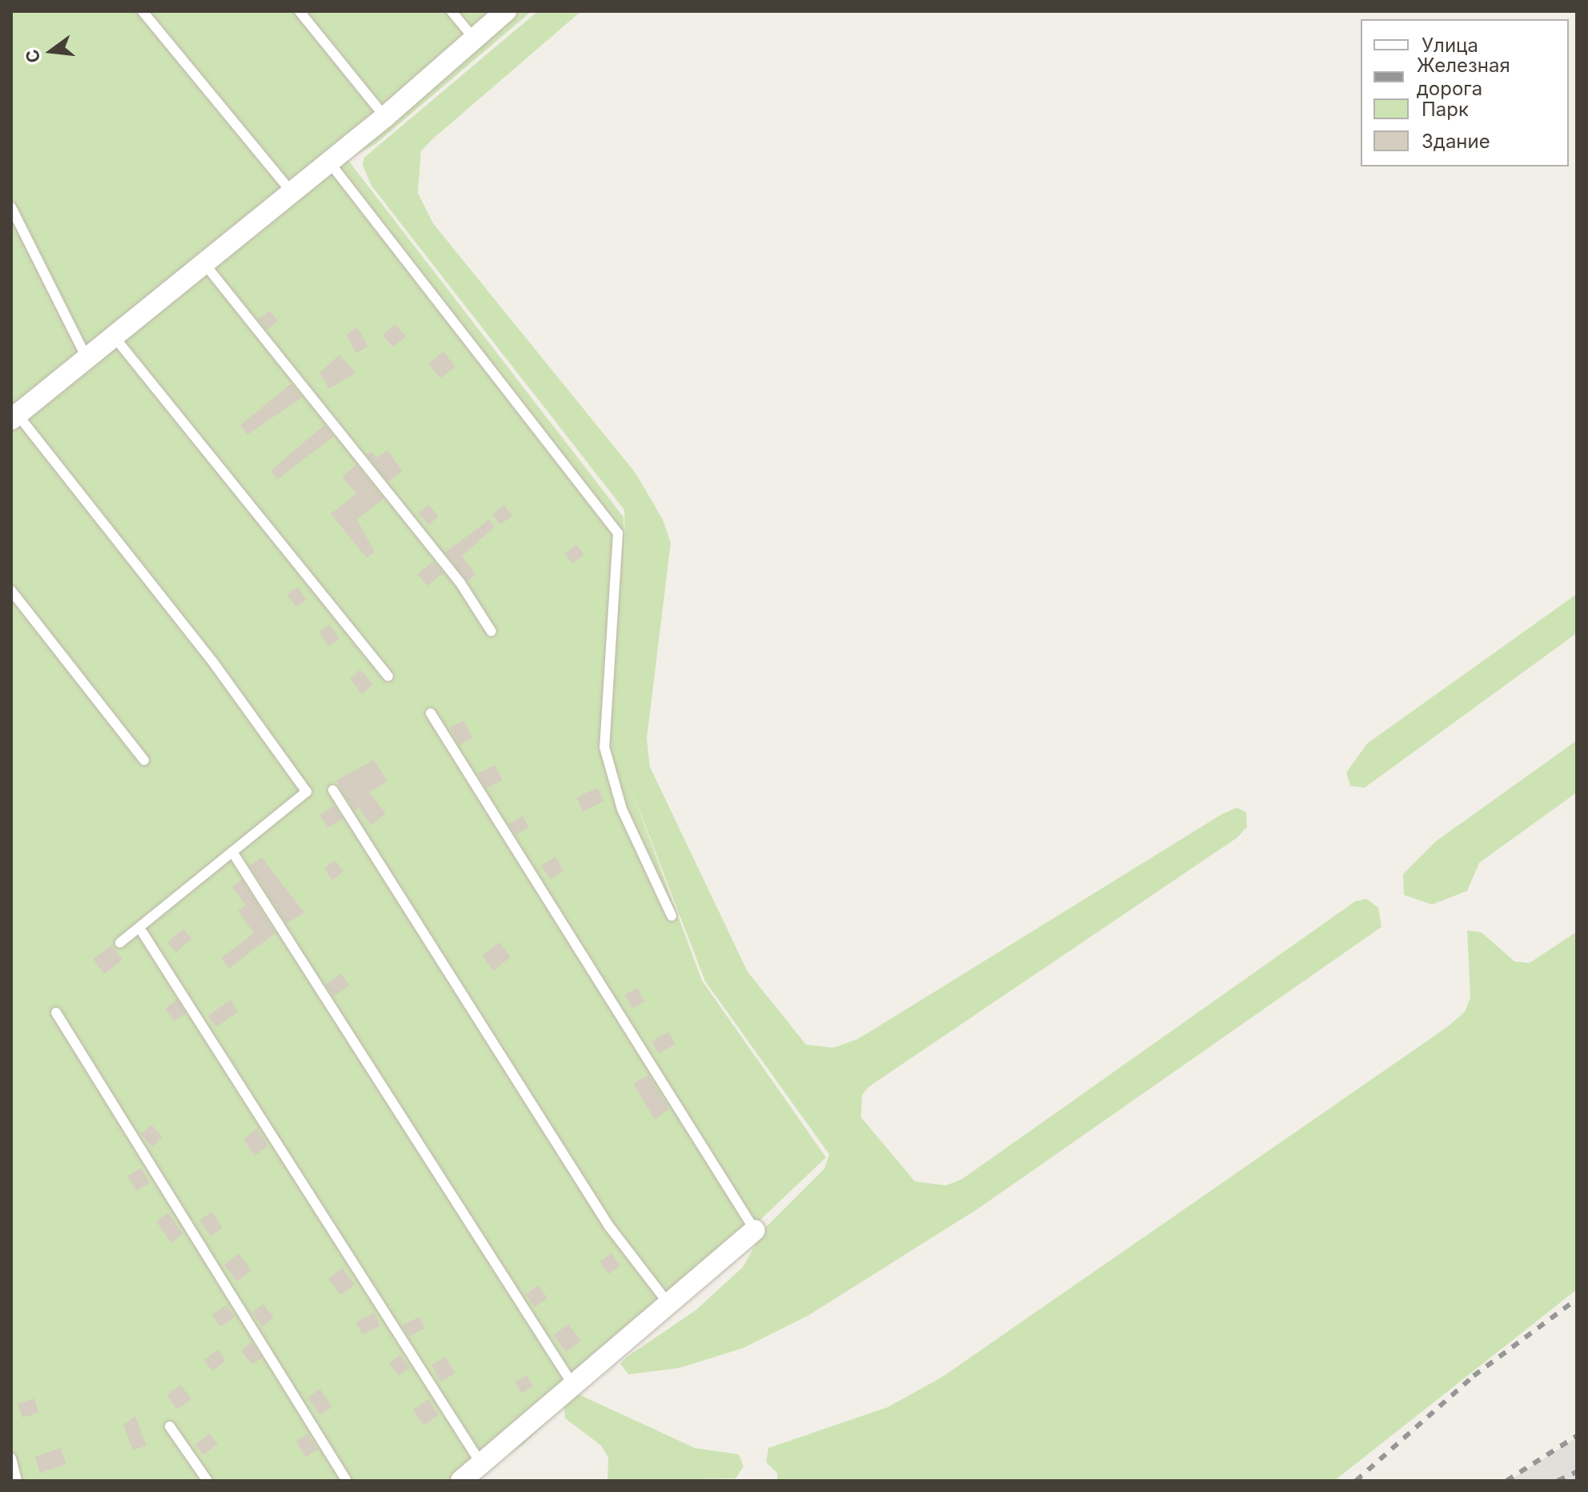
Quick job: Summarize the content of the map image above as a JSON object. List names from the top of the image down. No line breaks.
{"legend":["Улица","Железная дорога","Парк","Здание"],"north":"left"}
